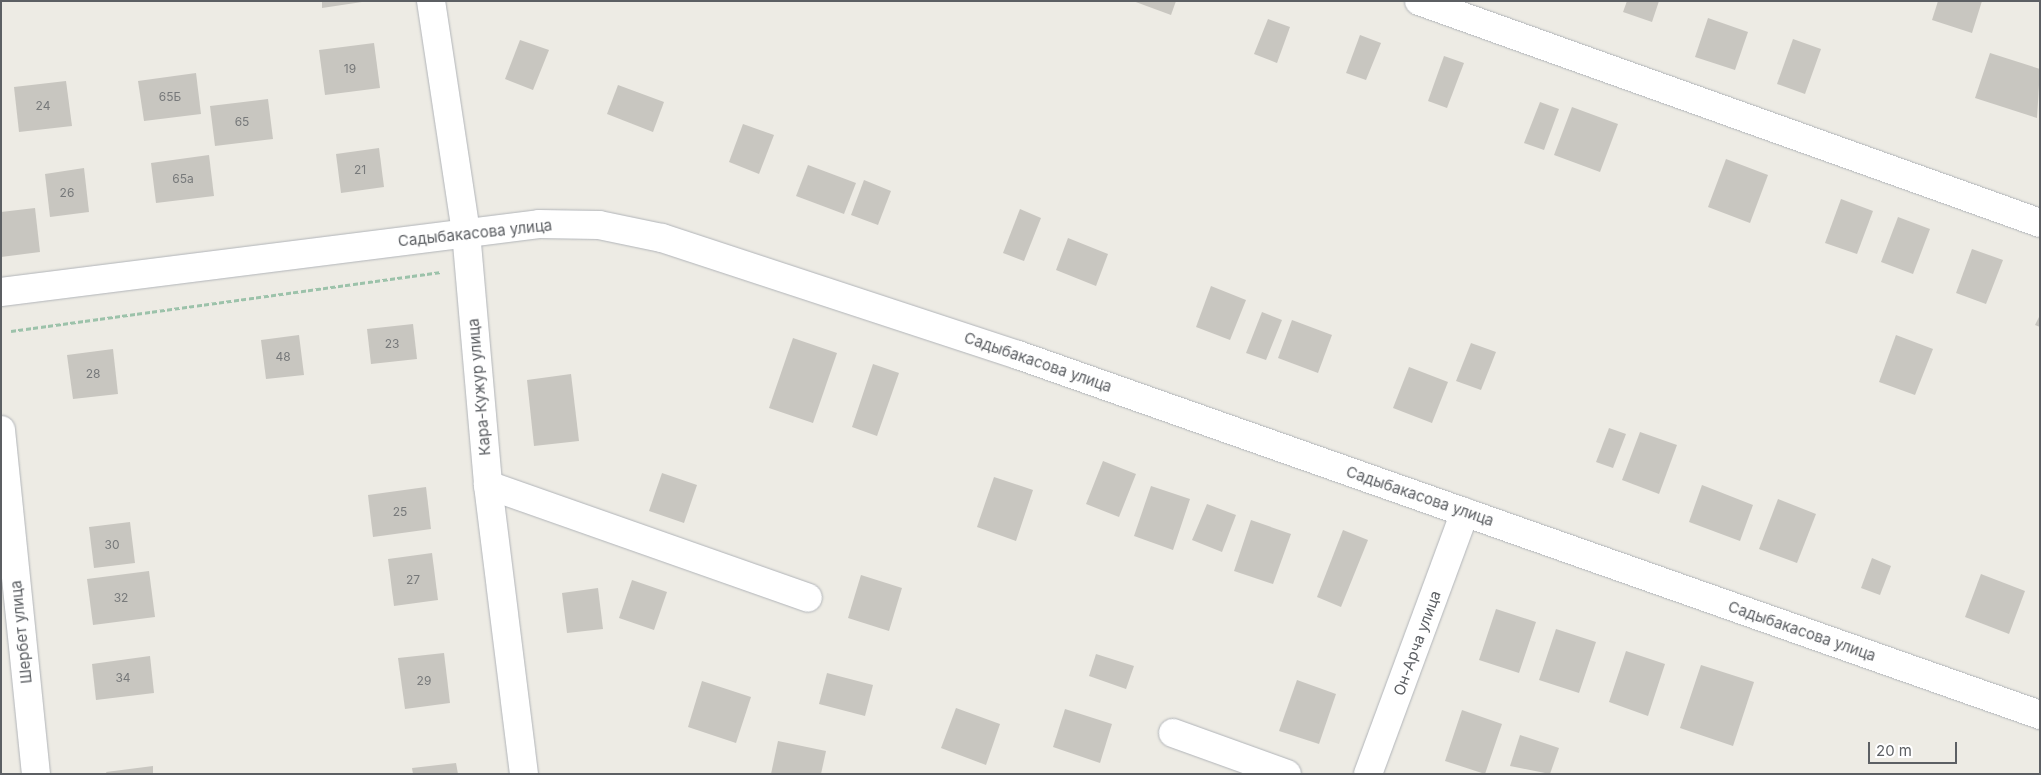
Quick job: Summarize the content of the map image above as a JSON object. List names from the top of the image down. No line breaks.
{"streets":{"street":["Садыбакасова улица","Кара-Кужур улица","Шербет улица","Он-Арча улица"]},"crossings":[["Садыбакасова улица","Кара-Кужур улица"],["Садыбакасова улица","Он-Арча улица"]],"house_numbers":["19","65Б","24","65","21","65а","26","23","48","28","25","30","27","32","34","29"],"scale_bar":"20 m"}
